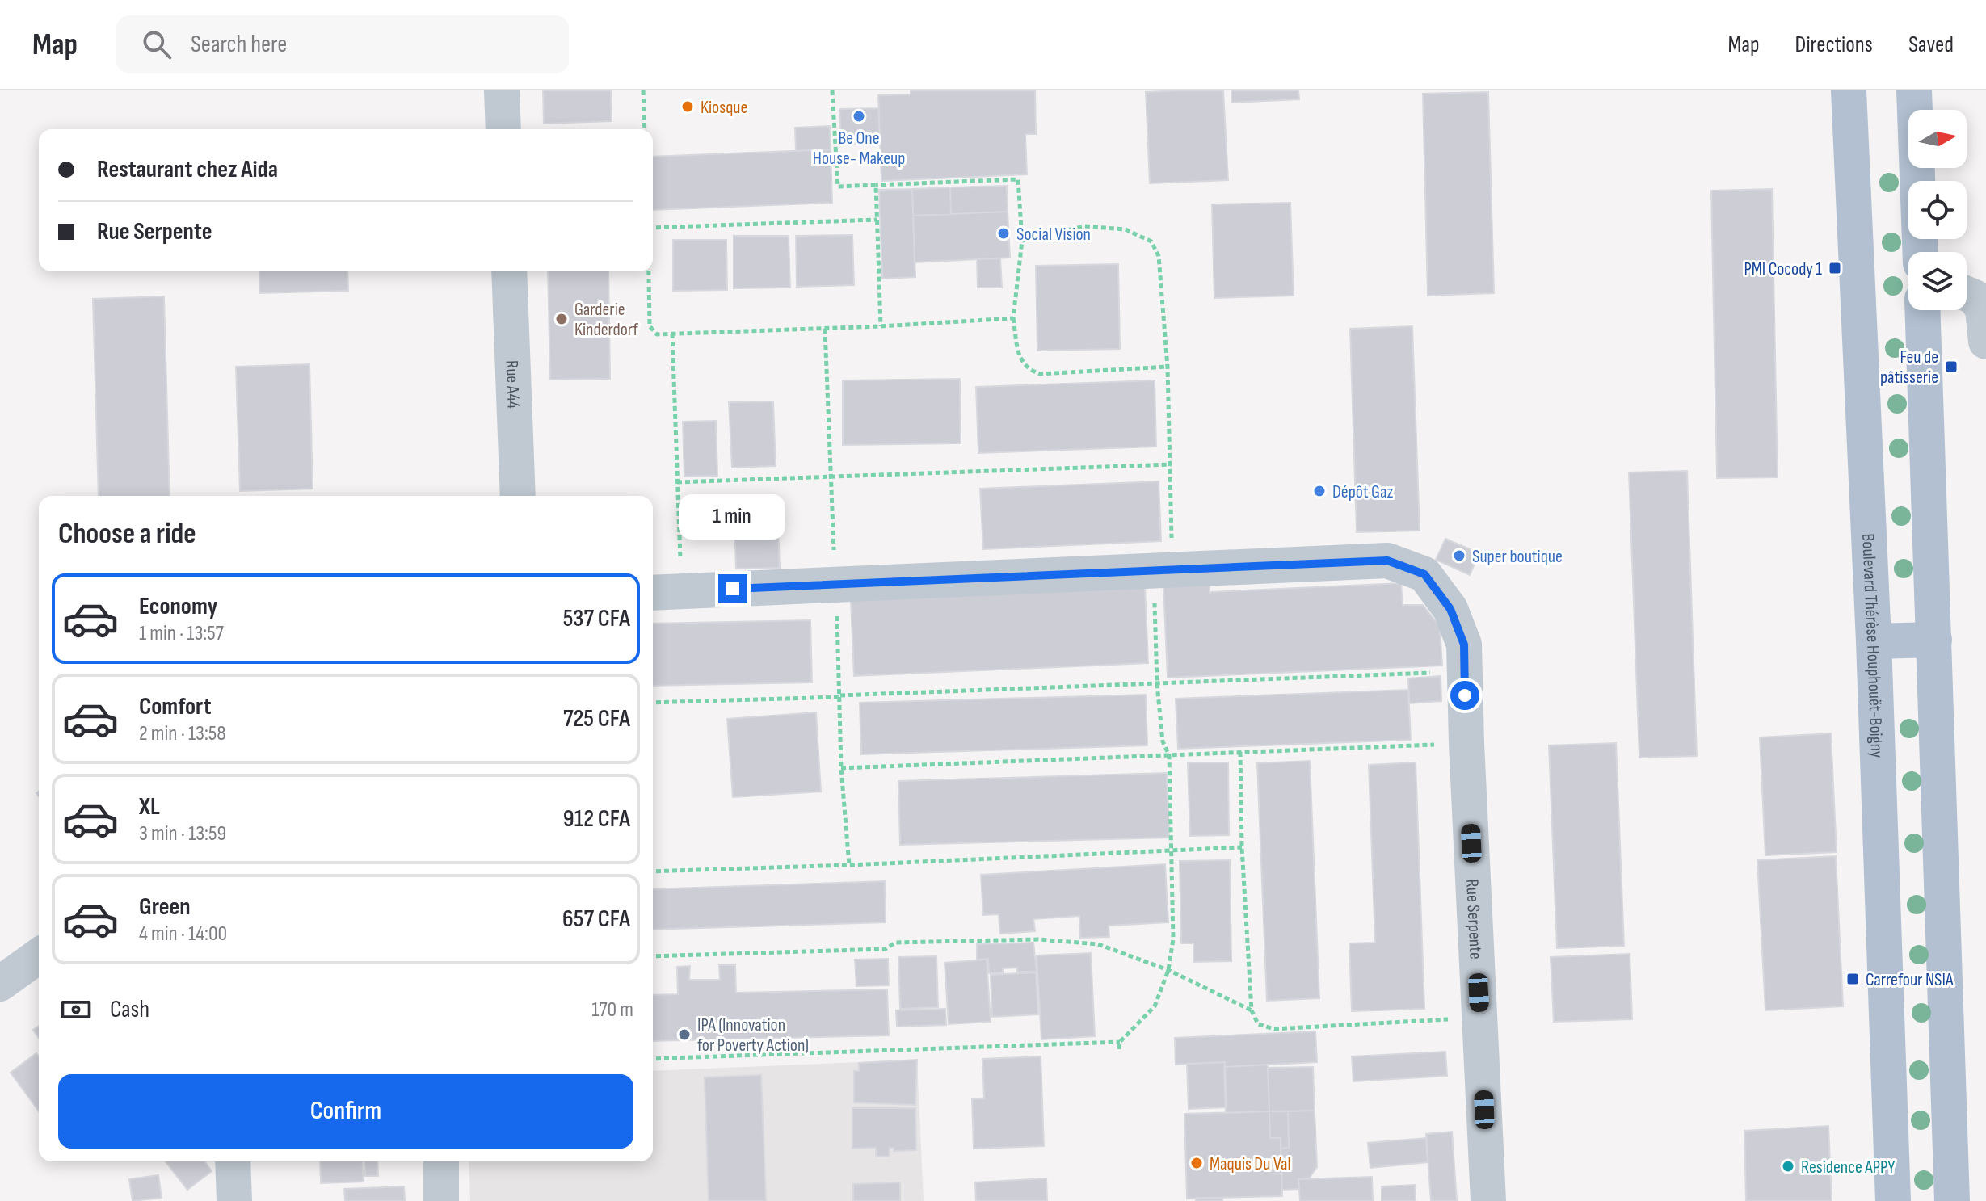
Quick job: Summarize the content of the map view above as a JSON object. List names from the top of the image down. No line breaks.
{"streets":{"main road":["Boulevard Thérèse Houphouët-Boigny"],"street":["Rue A44","Rue Serpente"]},"places":{"other":["Kiosque","Be One House- Makeup","Social Vision","Garderie Kinderdorf","Dépôt Gaz","Super boutique","IPA (Innovation for Poverty Action)","Maquis Du Val","Residence APPY"],"transit":["PMI Cocody 1","Feu de pâtisserie","Carrefour NSIA"]},"north":"right","page":{"header":"Map","search":"Search here","nav":["Map","Directions","Saved"],"banner":["Restaurant chez Aida","Rue Serpente"],"bubble":"1 min","heading":"Choose a ride","list":[{"name":"Economy","note":"1 min · 13:57","value":"537 CFA"},{"name":"Comfort","note":"2 min · 13:58","value":"725 CFA"},{"name":"XL","note":"3 min · 13:59","value":"912 CFA"},{"name":"Green","note":"4 min · 14:00","value":"657 CFA"}],"pay":["Cash","170 m"],"buttons":"Confirm"}}
